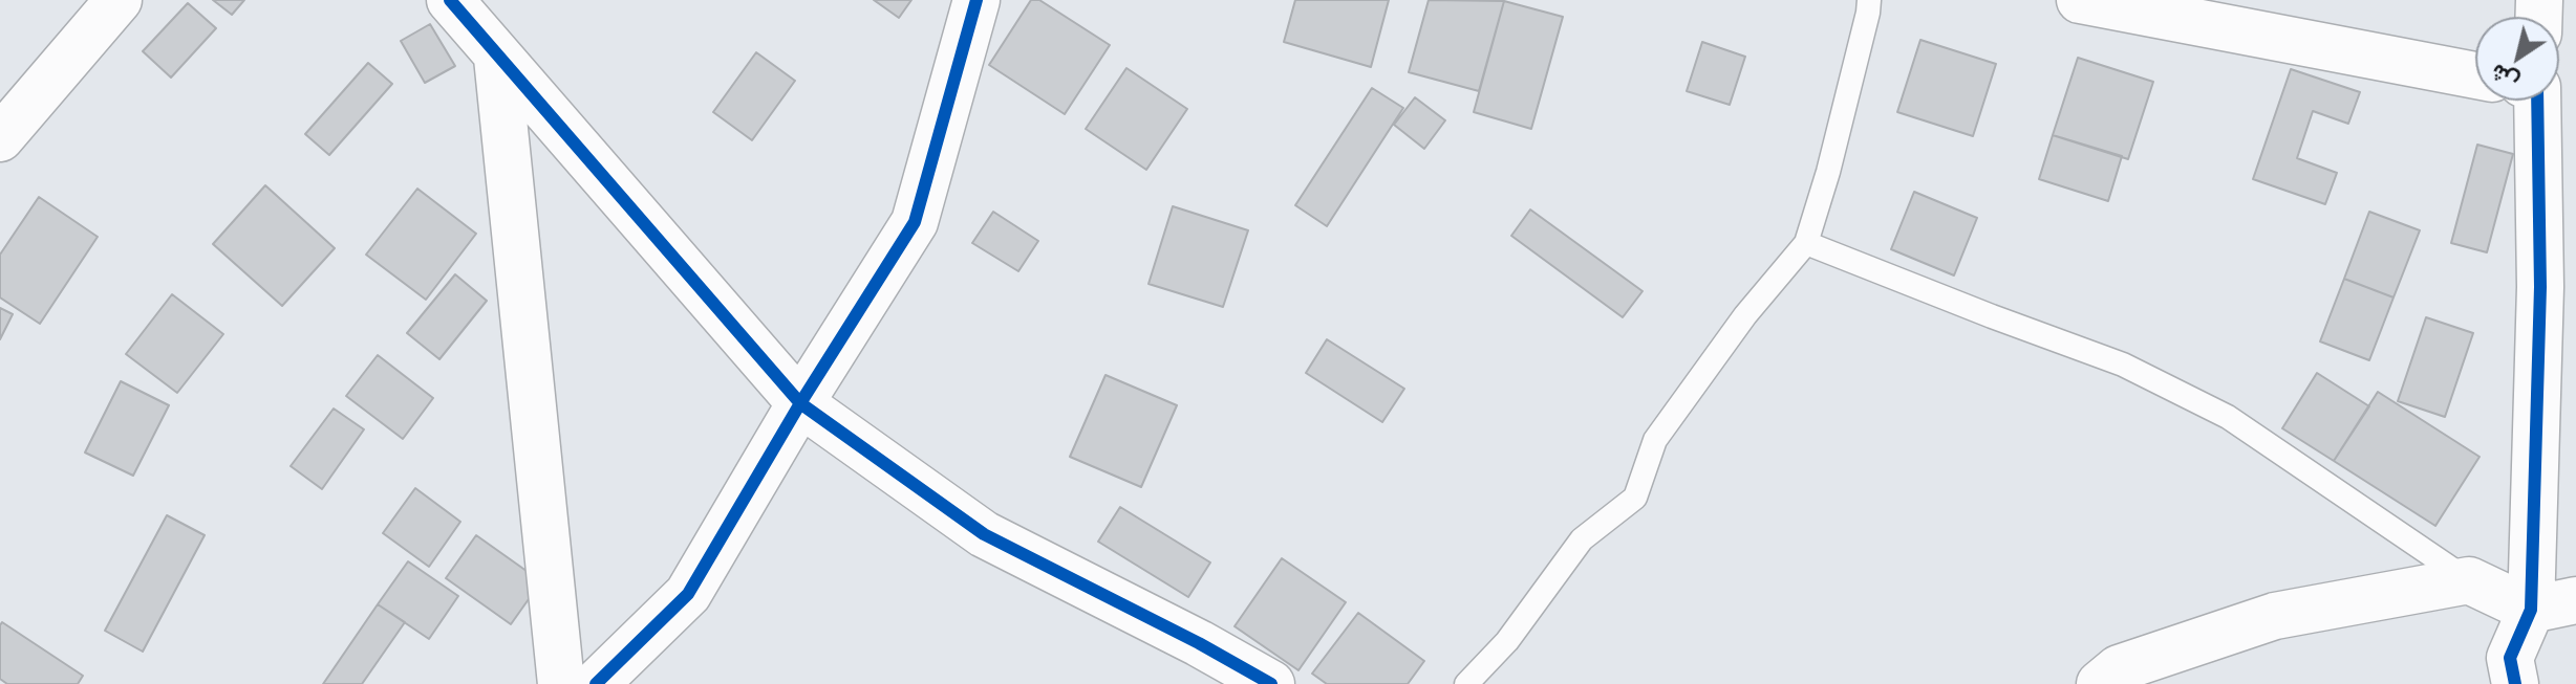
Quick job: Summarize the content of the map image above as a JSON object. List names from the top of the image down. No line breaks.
{"north":"bottom left"}
